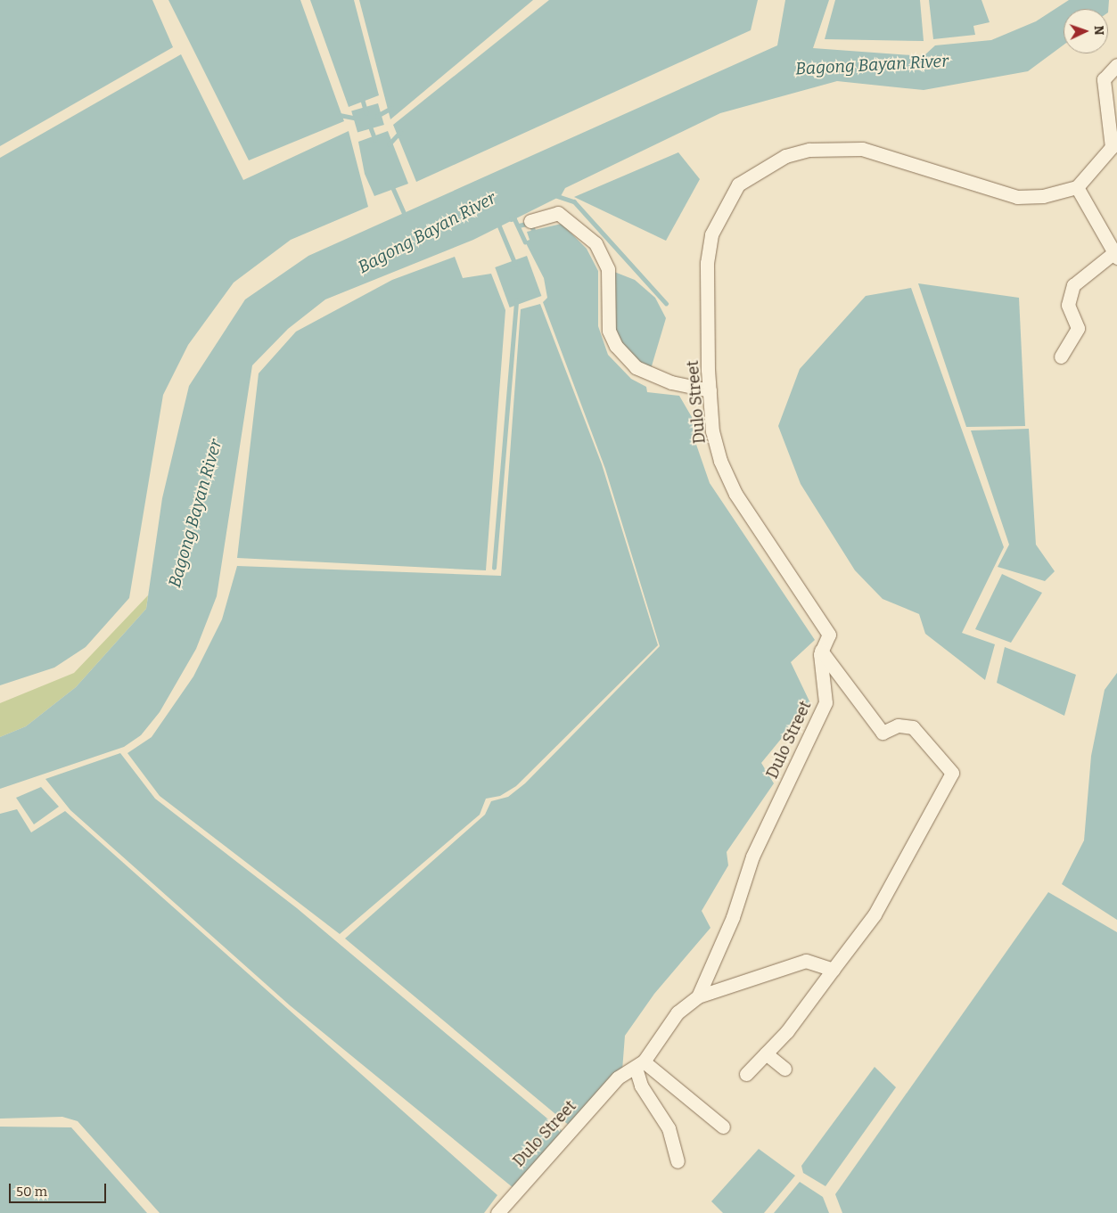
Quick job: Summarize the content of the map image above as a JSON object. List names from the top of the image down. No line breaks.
{"streets":{"street":["Dulo Street"]},"water":["Bagong Bayan River"],"scale_bar":"50 m","north":"right"}
